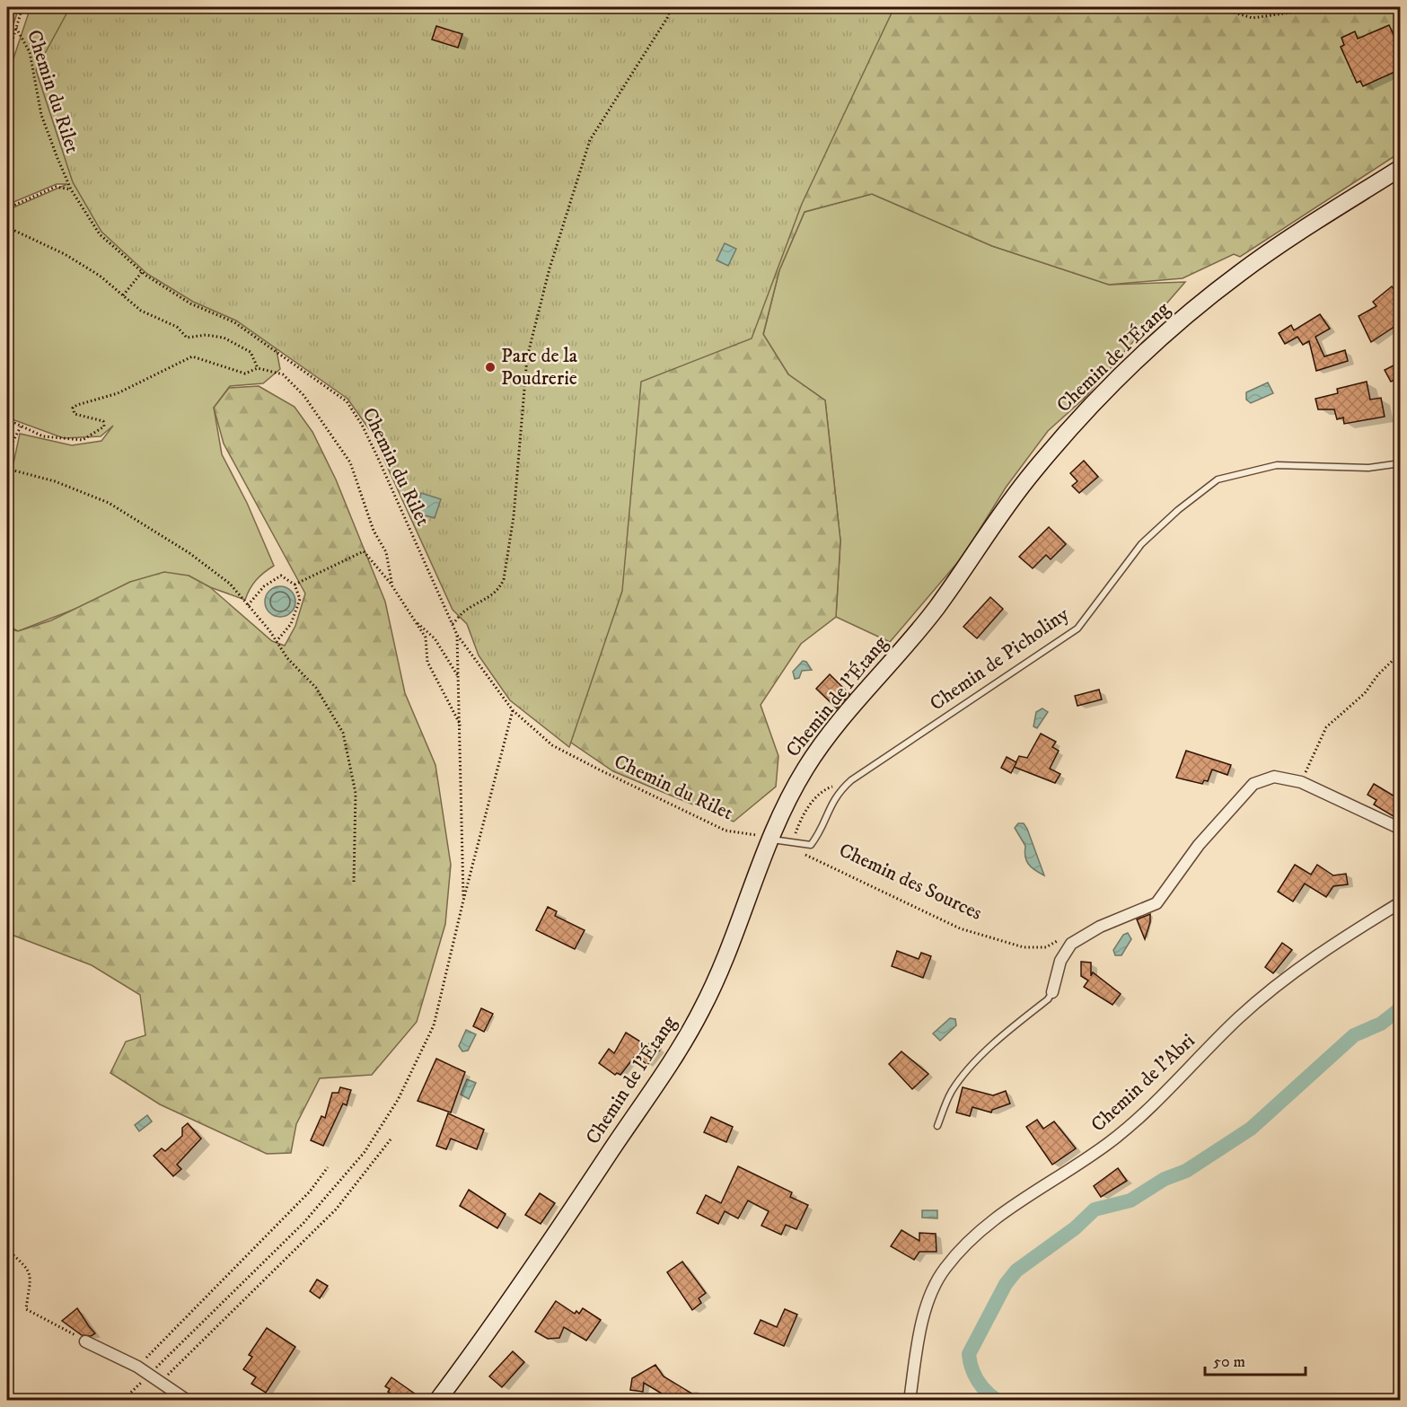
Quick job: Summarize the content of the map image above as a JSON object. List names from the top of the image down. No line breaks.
{"streets":{"main road":["Chemin de l’Étang"],"street":["Chemin de l'Abri"],"lane":["Chemin de Picholiny"],"path":["Chemin du Rilet","Chemin des Sources"]},"crossings":[["Chemin du Rilet","Chemin de l’Étang"],["Chemin du Rilet","Chemin de Picholiny"],["Chemin de l’Étang","Chemin de Picholiny"]],"places":["Parc de la Poudrerie"],"scale_bar":"50 m"}
